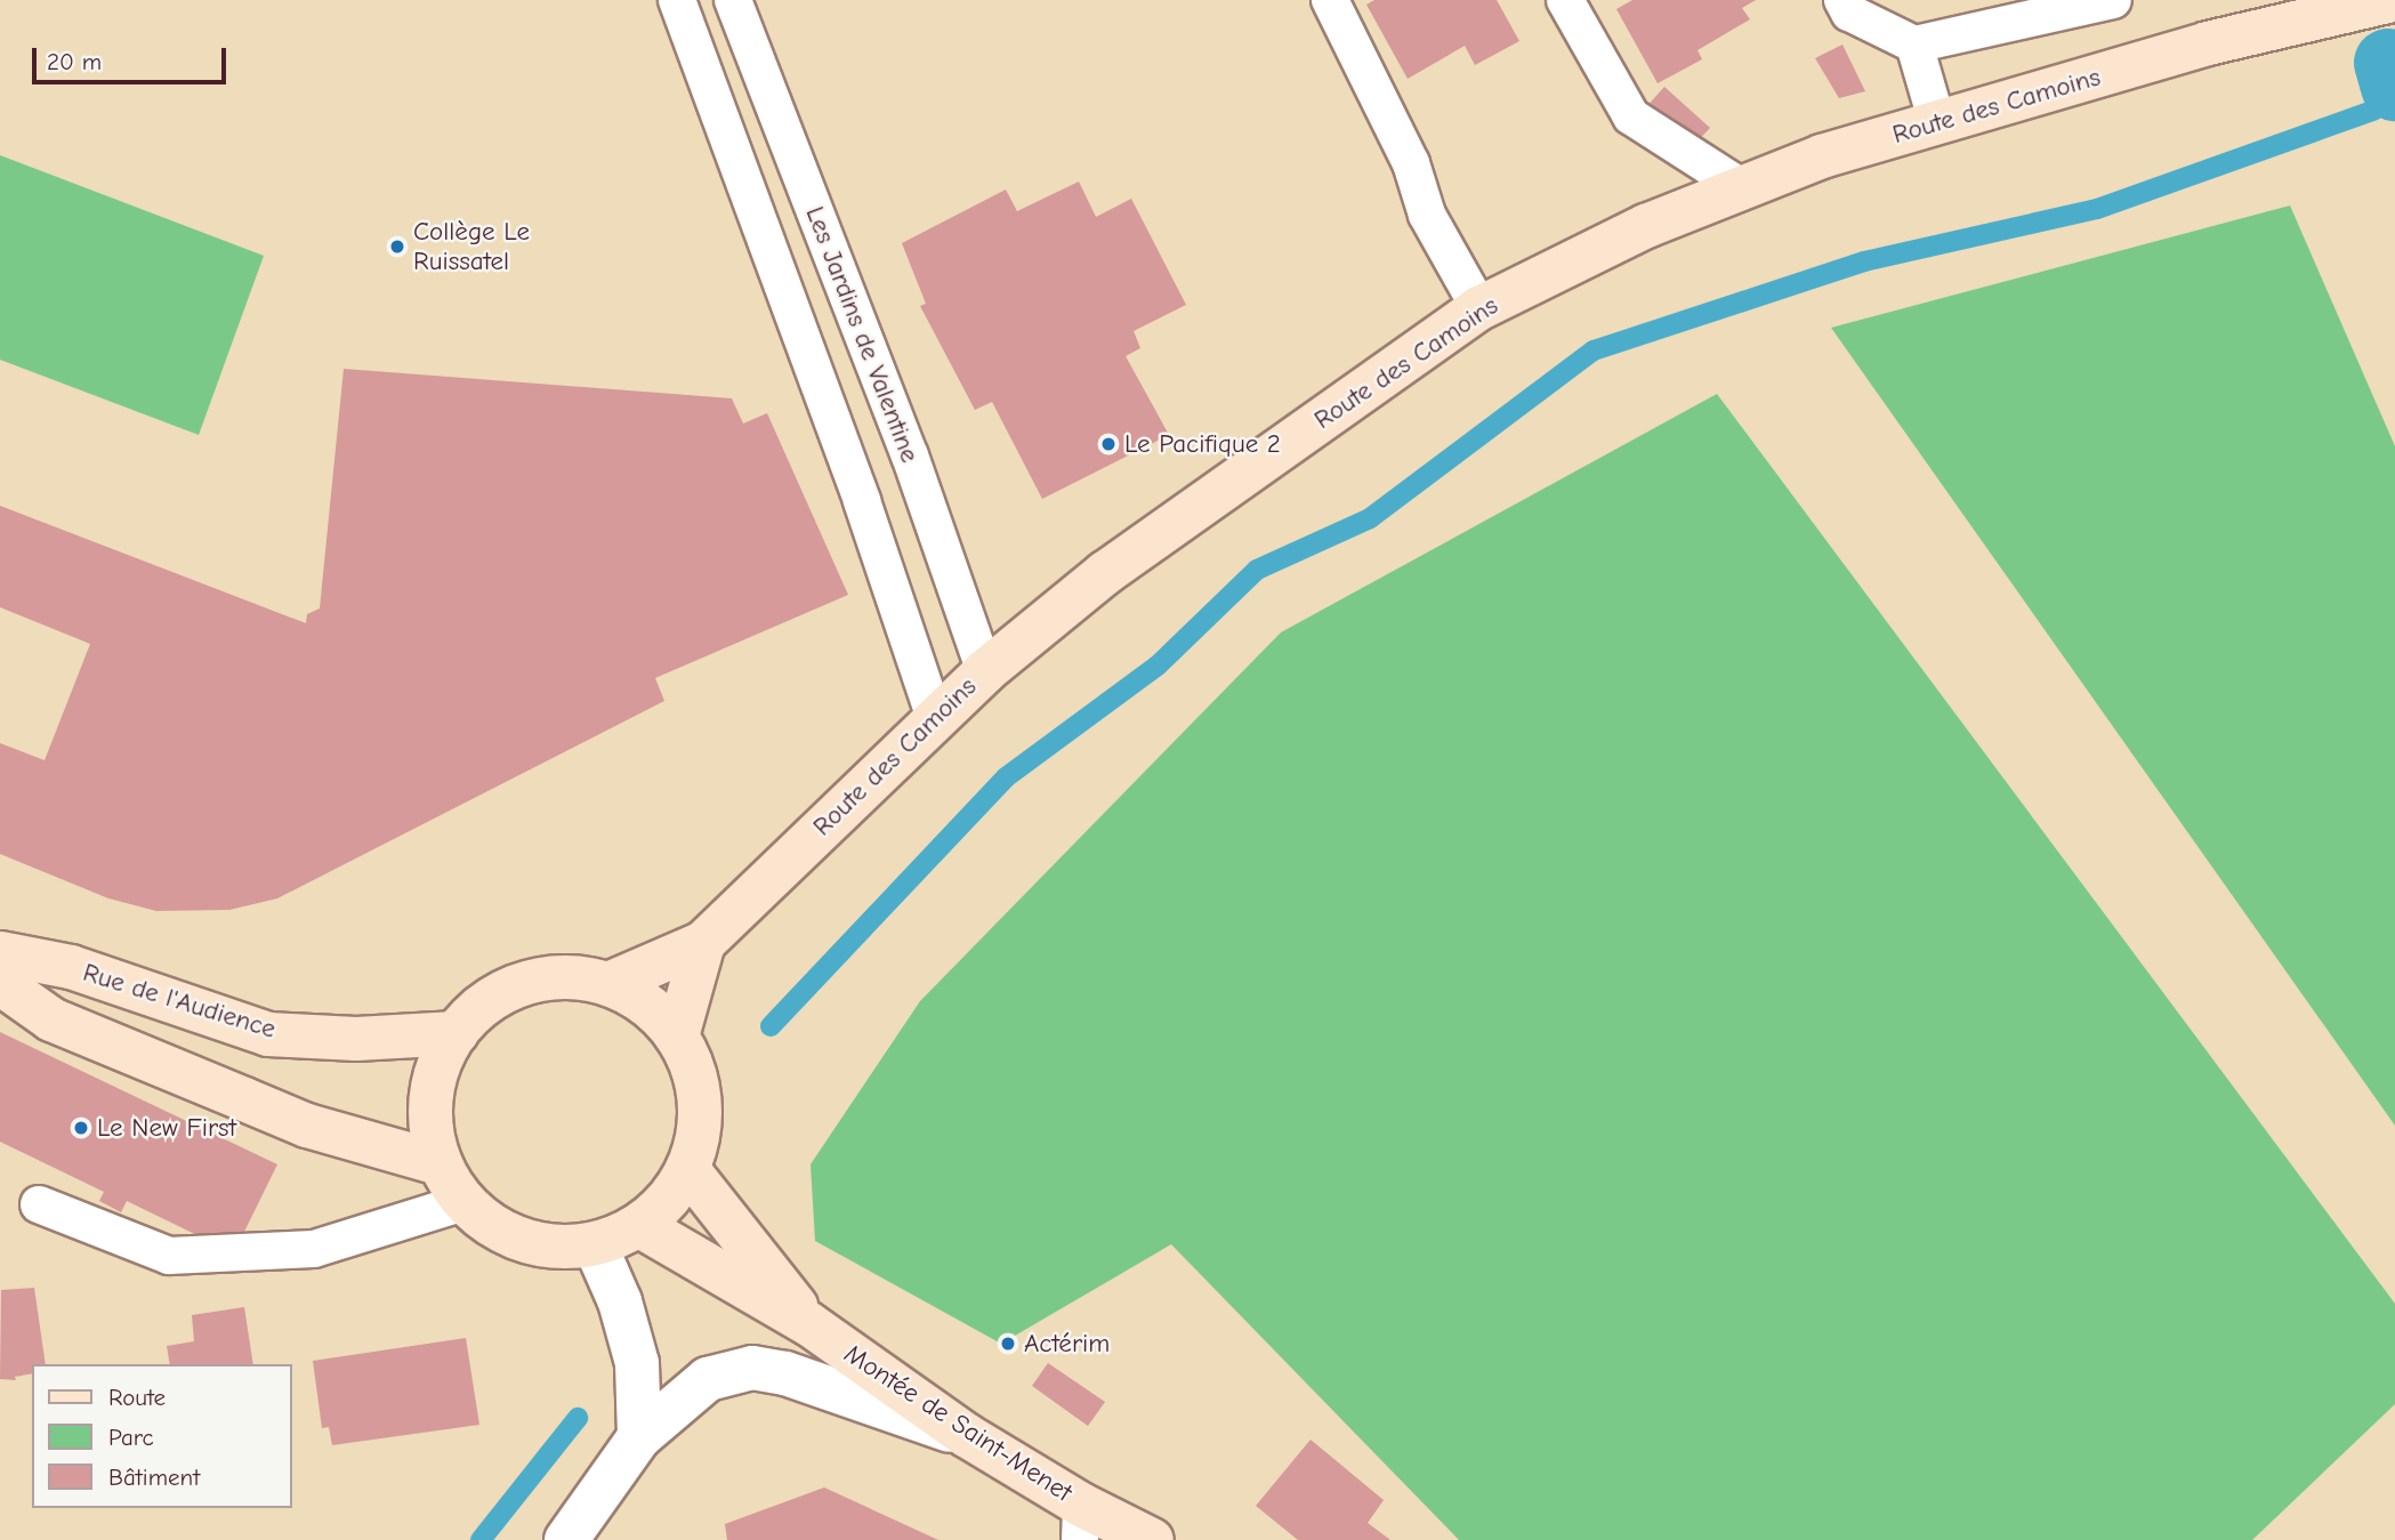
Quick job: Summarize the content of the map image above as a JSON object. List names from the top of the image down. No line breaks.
{"streets":{"main road":["Route des Camoins","Rue de l'Audience","Montée de Saint-Menet"],"lane":["Les Jardins de Valentine"]},"crossings":[["Route des Camoins","Les Jardins de Valentine"],["Route des Camoins","Rue de l'Audience"],["Route des Camoins","Montée de Saint-Menet"],["Rue de l'Audience","Montée de Saint-Menet"]],"places":["Collège Le Ruissatel","Le Pacifique 2","Le New First","Actérim"],"legend":["Route","Parc","Bâtiment"],"scale_bar":"20 m"}
